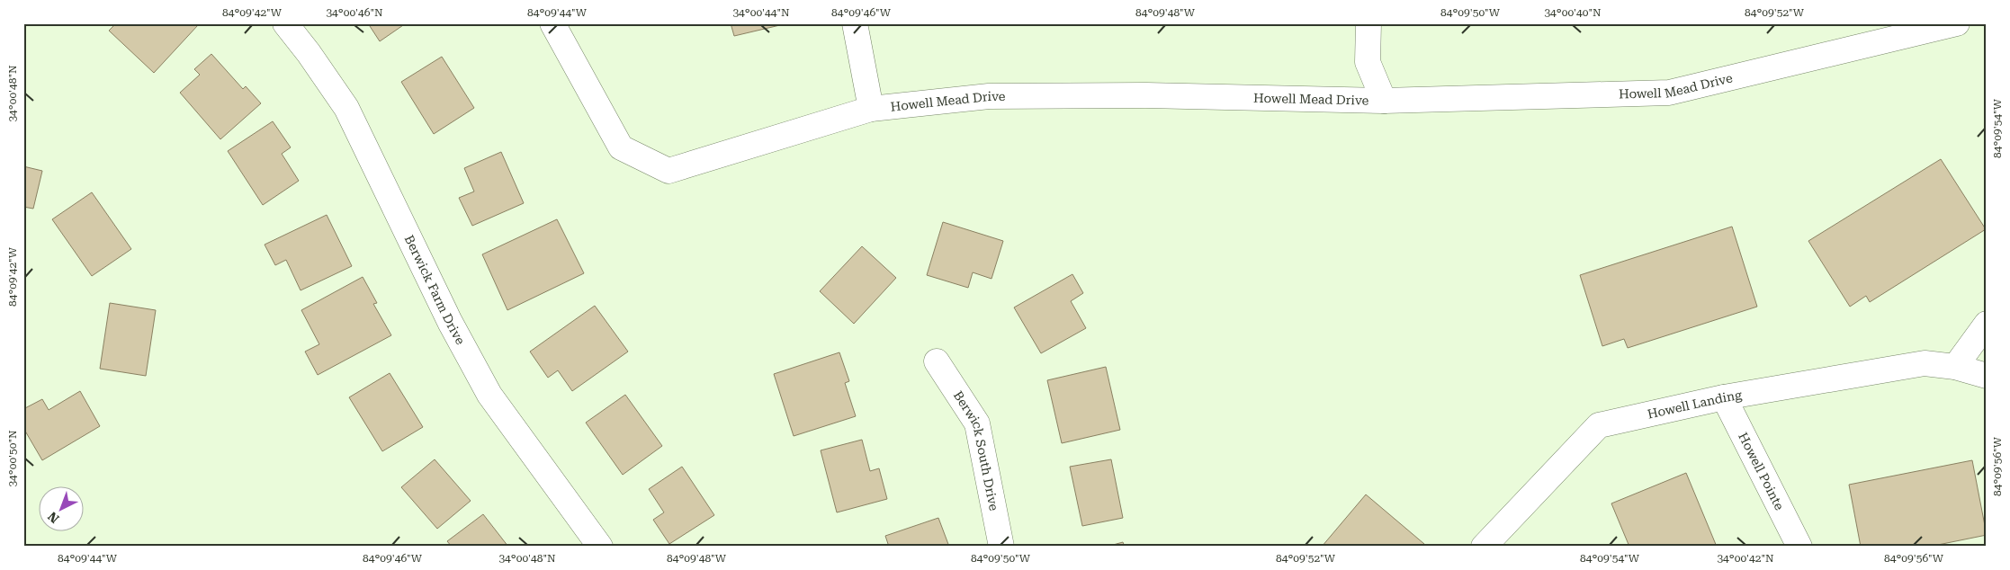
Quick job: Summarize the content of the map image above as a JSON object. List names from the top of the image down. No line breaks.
{"streets":{"street":["Howell Mead Drive","Berwick Farm Drive","Howell Landing","Berwick South Drive","Howell Pointe"]},"crossings":[["Howell Landing","Howell Pointe"]],"north":"bottom left","coordinates":["84°09'42\"W","34°00'46\"N","84°09'44\"W","34°00'44\"N","84°09'46\"W","84°09'48\"W","84°09'50\"W","34°00'40\"N","84°09'52\"W","34°00'48\"N","84°09'54\"W","34°00'50\"N","84°09'56\"W","34°00'42\"N"]}
